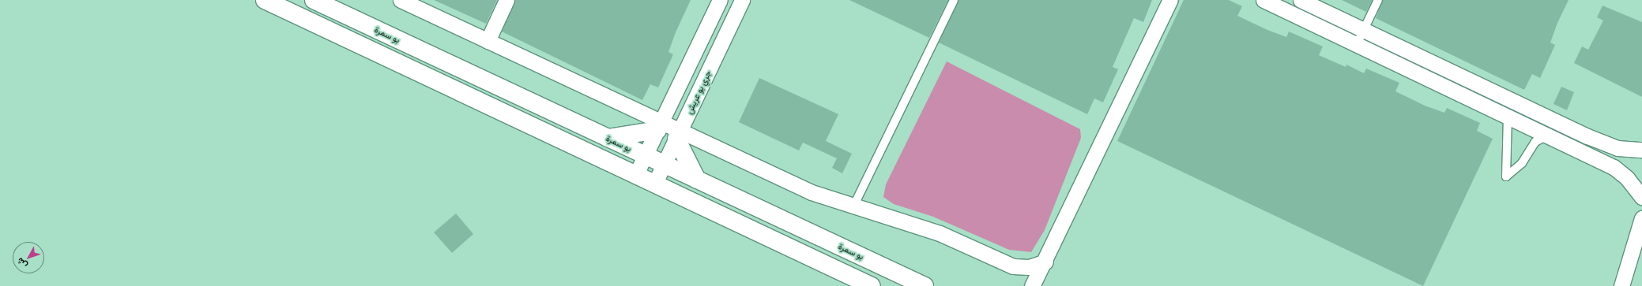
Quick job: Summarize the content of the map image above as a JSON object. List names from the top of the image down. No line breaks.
{"streets":{"street":["بو سمرة","جري بو عريش"]},"crossings":[["بو سمرة","جري بو عريش"]],"north":"bottom left"}
